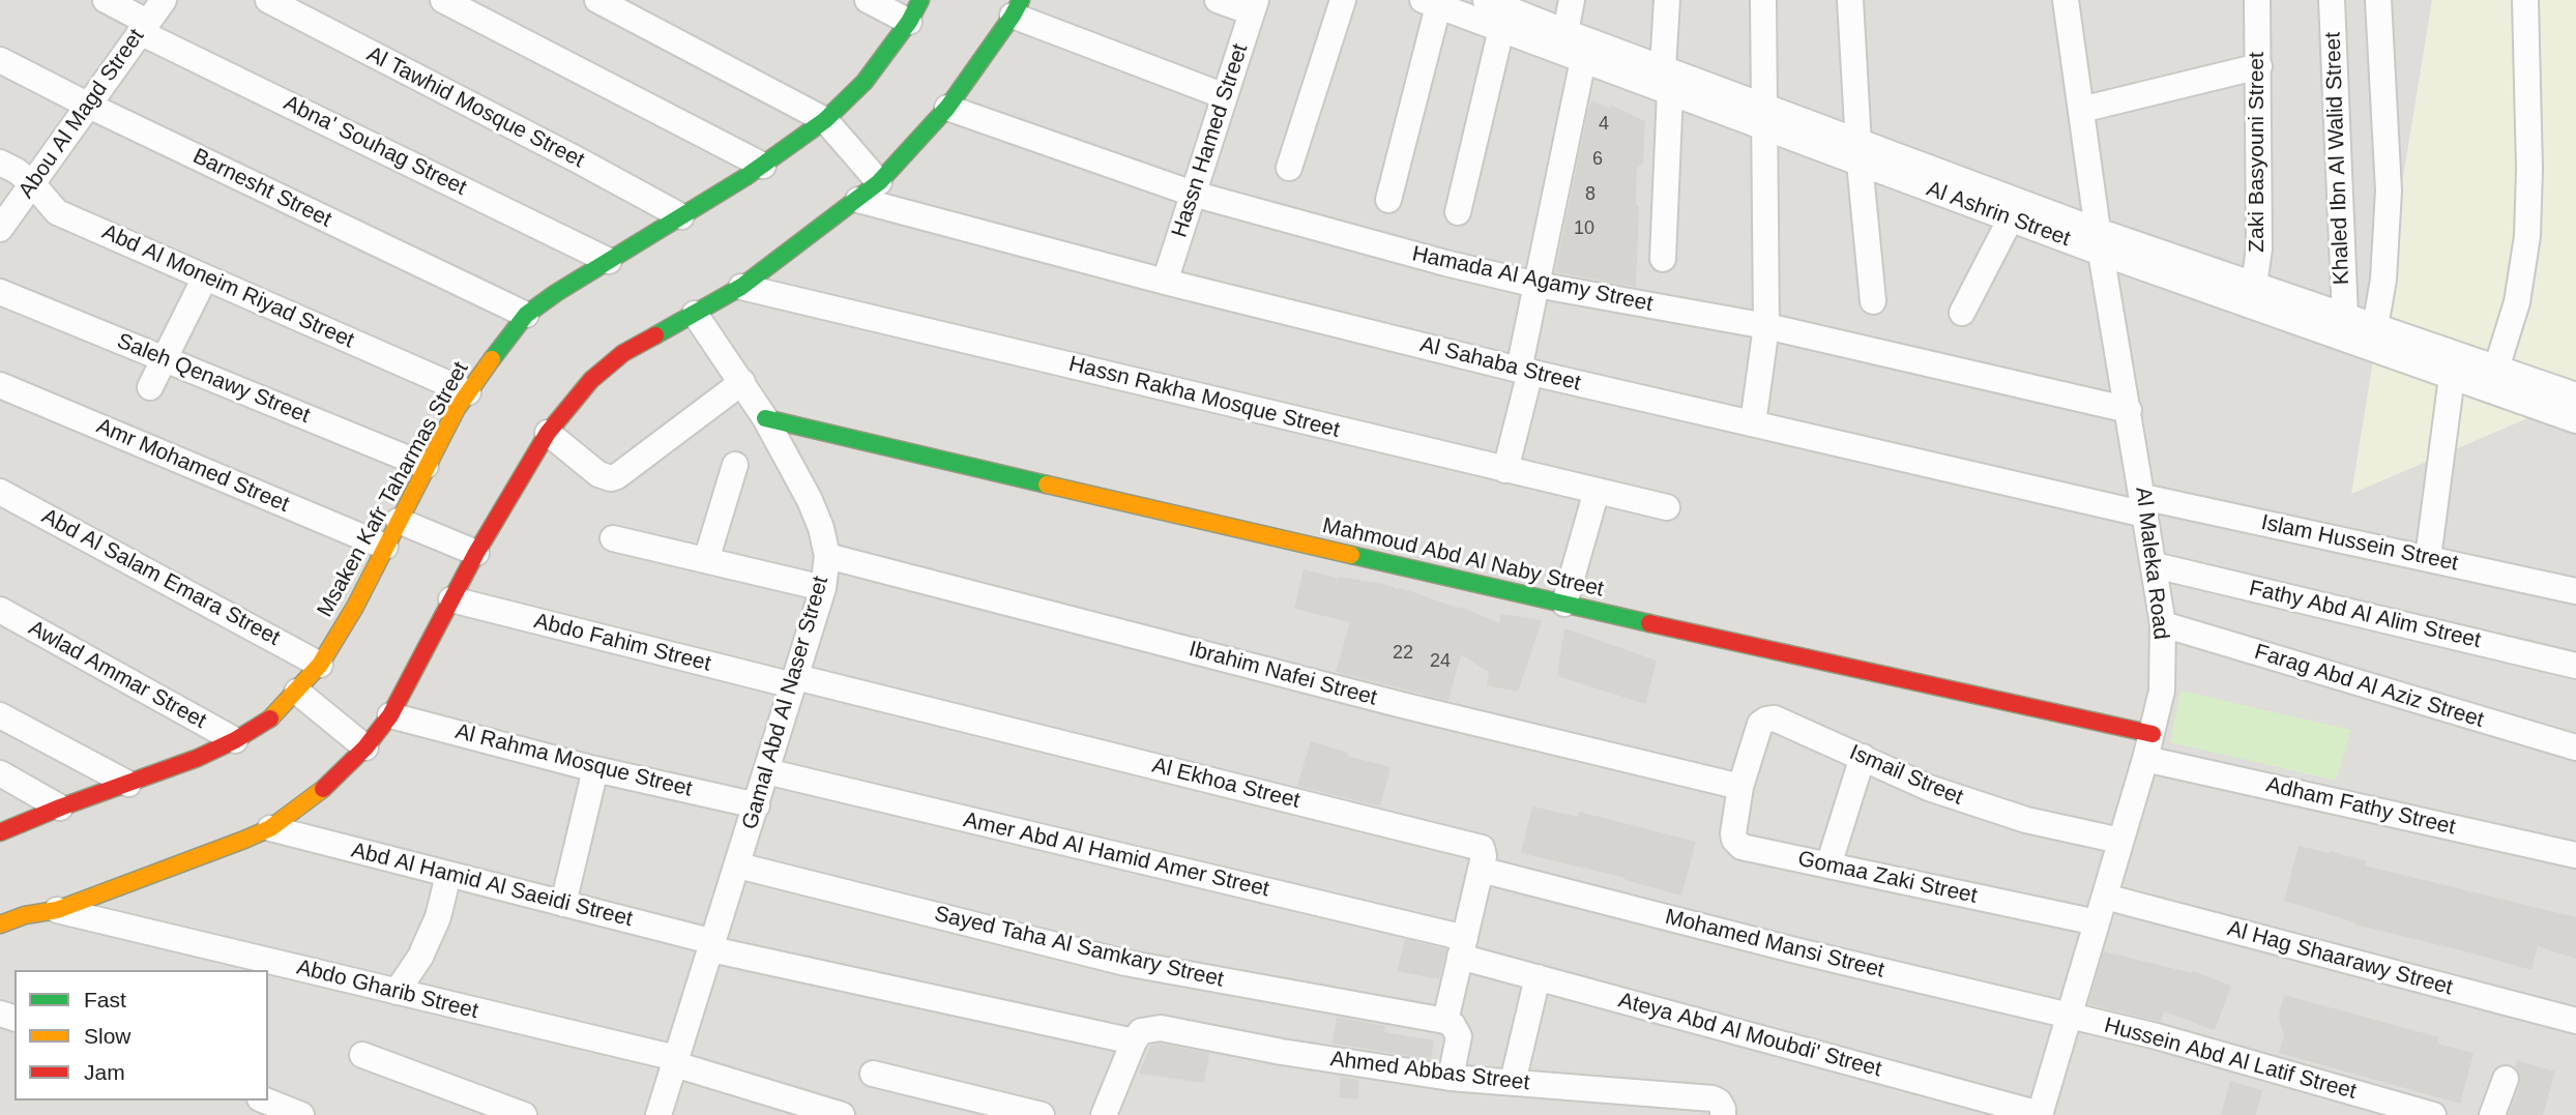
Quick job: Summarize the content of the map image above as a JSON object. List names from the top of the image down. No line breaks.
{"streets":{"street":["Al Tawhid Mosque Street","Abou Al Magd Street","Hassn Hamed Street","Abna' Souhag Street","Zaki Basyouni Street","Khaled Ibn Al Walid Street","Barnesht Street","Al Ashrin Street","Hamada Al Agamy Street","Abd Al Moneim Riyad Street","Al Sahaba Street","Saleh Qenawy Street","Hassn Rakha Mosque Street","Amr Mohamed Street","Msaken Kafr Taharmas Street","Islam Hussein Street","Mahmoud Abd Al Naby Street","Al Maleka Road","Abd Al Salam Emara Street","Fathy Abd Al Alim Street","Abdo Fahim Street","Ibrahim Nafei Street","Awlad Ammar Street","Farag Abd Al Aziz Street","Gamal Abd Al Naser Street","Al Rahma Mosque Street","Ismail Street","Al Ekhoa Street","Adham Fathy Street","Amer Abd Al Hamid Amer Street","Gomaa Zaki Street","Abd Al Hamid Al Saeidi Street","Mohamed Mansi Street","Sayed Taha Al Samkary Street","Al Hag Shaarawy Street","Abdo Gharib Street","Ateya Abd Al Moubdi' Street","Hussein Abd Al Latif Street","Ahmed Abbas Street"]},"crossings":[["Al Tawhid Mosque Street","Msaken Kafr Taharmas Street"],["Abou Al Magd Street","Abna' Souhag Street"],["Abou Al Magd Street","Barnesht Street"],["Abou Al Magd Street","Abd Al Moneim Riyad Street"],["Hassn Hamed Street","Hamada Al Agamy Street"],["Hassn Hamed Street","Al Sahaba Street"],["Abna' Souhag Street","Msaken Kafr Taharmas Street"],["Zaki Basyouni Street","Al Ashrin Street"],["Khaled Ibn Al Walid Street","Al Ashrin Street"],["Barnesht Street","Msaken Kafr Taharmas Street"],["Al Ashrin Street","Al Maleka Road"],["Hamada Al Agamy Street","Al Maleka Road"],["Abd Al Moneim Riyad Street","Msaken Kafr Taharmas Street"],["Al Sahaba Street","Islam Hussein Street"],["Al Sahaba Street","Al Maleka Road"],["Saleh Qenawy Street","Msaken Kafr Taharmas Street"],["Amr Mohamed Street","Msaken Kafr Taharmas Street"],["Msaken Kafr Taharmas Street","Abd Al Salam Emara Street"],["Msaken Kafr Taharmas Street","Awlad Ammar Street"],["Islam Hussein Street","Al Maleka Road"],["Mahmoud Abd Al Naby Street","Al Maleka Road"],["Mahmoud Abd Al Naby Street","Gamal Abd Al Naser Street"],["Mahmoud Abd Al Naby Street","Adham Fathy Street"],["Al Maleka Road","Fathy Abd Al Alim Street"],["Al Maleka Road","Farag Abd Al Aziz Street"],["Al Maleka Road","Ismail Street"],["Al Maleka Road","Adham Fathy Street"],["Al Maleka Road","Gomaa Zaki Street"],["Al Maleka Road","Mohamed Mansi Street"],["Al Maleka Road","Al Hag Shaarawy Street"],["Al Maleka Road","Ateya Abd Al Moubdi' Street"],["Al Maleka Road","Hussein Abd Al Latif Street"],["Abdo Fahim Street","Gamal Abd Al Naser Street"],["Abdo Fahim Street","Al Ekhoa Street"],["Ibrahim Nafei Street","Gamal Abd Al Naser Street"],["Ibrahim Nafei Street","Ismail Street"],["Ibrahim Nafei Street","Gomaa Zaki Street"],["Gamal Abd Al Naser Street","Al Rahma Mosque Street"],["Gamal Abd Al Naser Street","Al Ekhoa Street"],["Gamal Abd Al Naser Street","Amer Abd Al Hamid Amer Street"],["Gamal Abd Al Naser Street","Abd Al Hamid Al Saeidi Street"],["Gamal Abd Al Naser Street","Sayed Taha Al Samkary Street"],["Gamal Abd Al Naser Street","Abdo Gharib Street"],["Ismail Street","Gomaa Zaki Street"],["Al Ekhoa Street","Mohamed Mansi Street"],["Amer Abd Al Hamid Amer Street","Ateya Abd Al Moubdi' Street"],["Abd Al Hamid Al Saeidi Street","Ahmed Abbas Street"],["Mohamed Mansi Street","Hussein Abd Al Latif Street"]],"house_numbers":["4","6","8","10","22","24"],"legend":["Fast","Slow","Jam"]}
